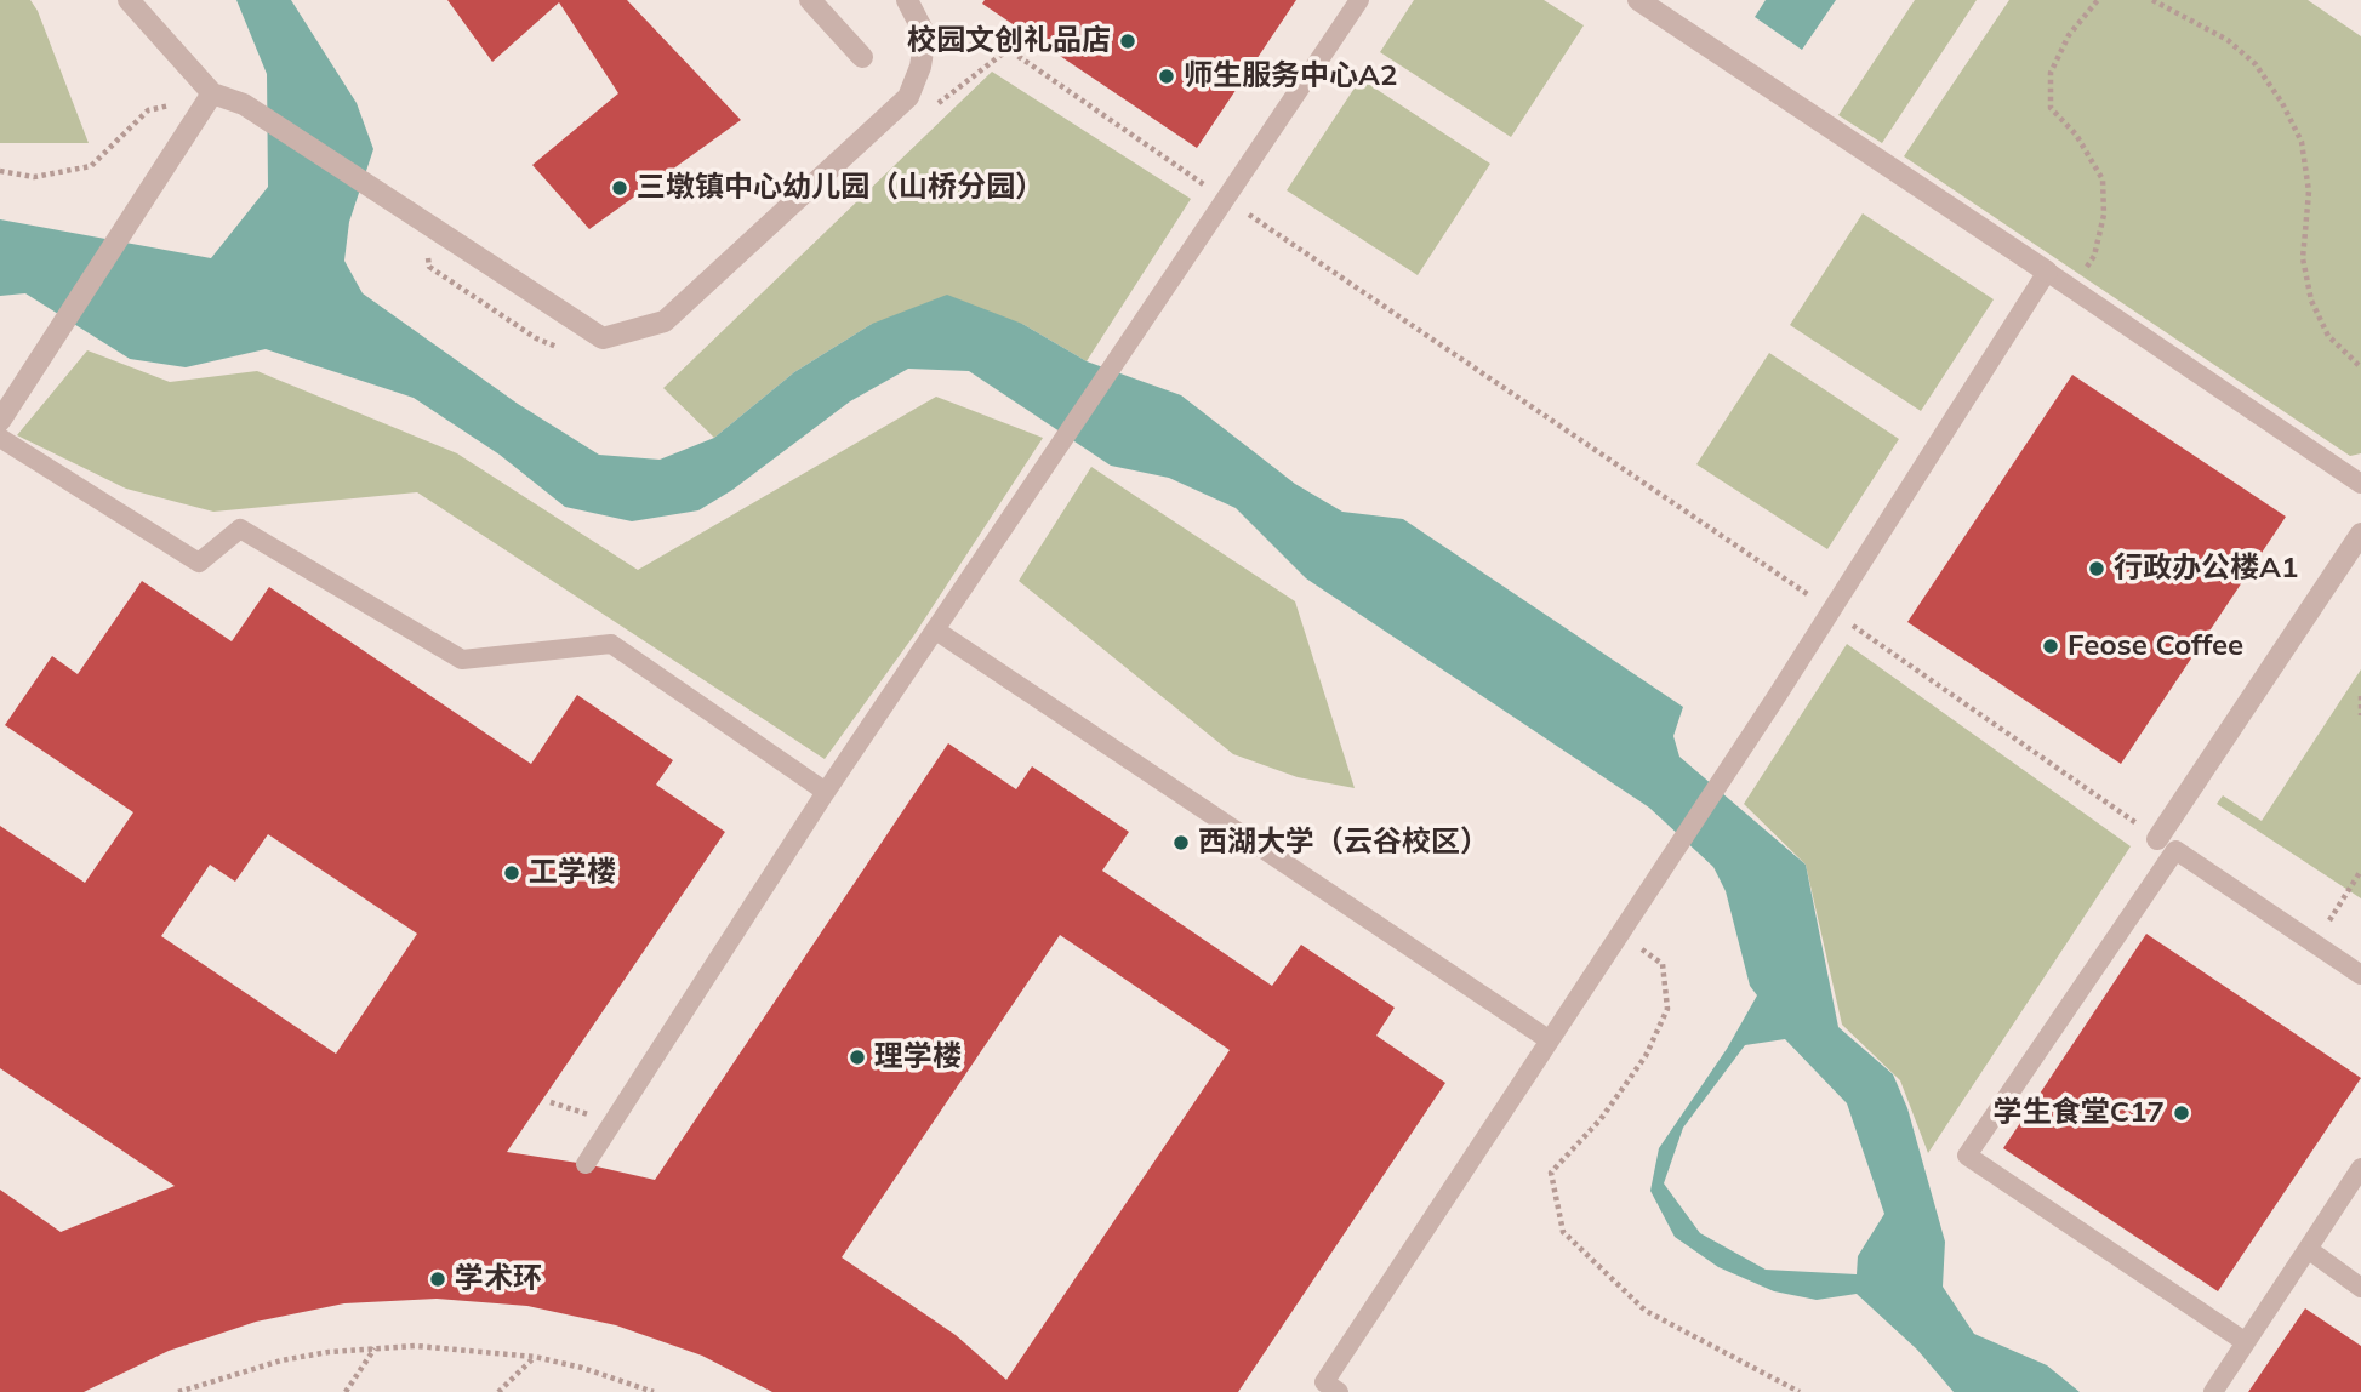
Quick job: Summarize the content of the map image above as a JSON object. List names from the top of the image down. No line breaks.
{"places":["校园文创礼品店","师生服务中心A2","三墩镇中心幼儿园（山桥分园）","行政办公楼A1","Feose Coffee","西湖大学（云谷校区）","工学楼","理学楼","学生食堂C17","学术环"]}
